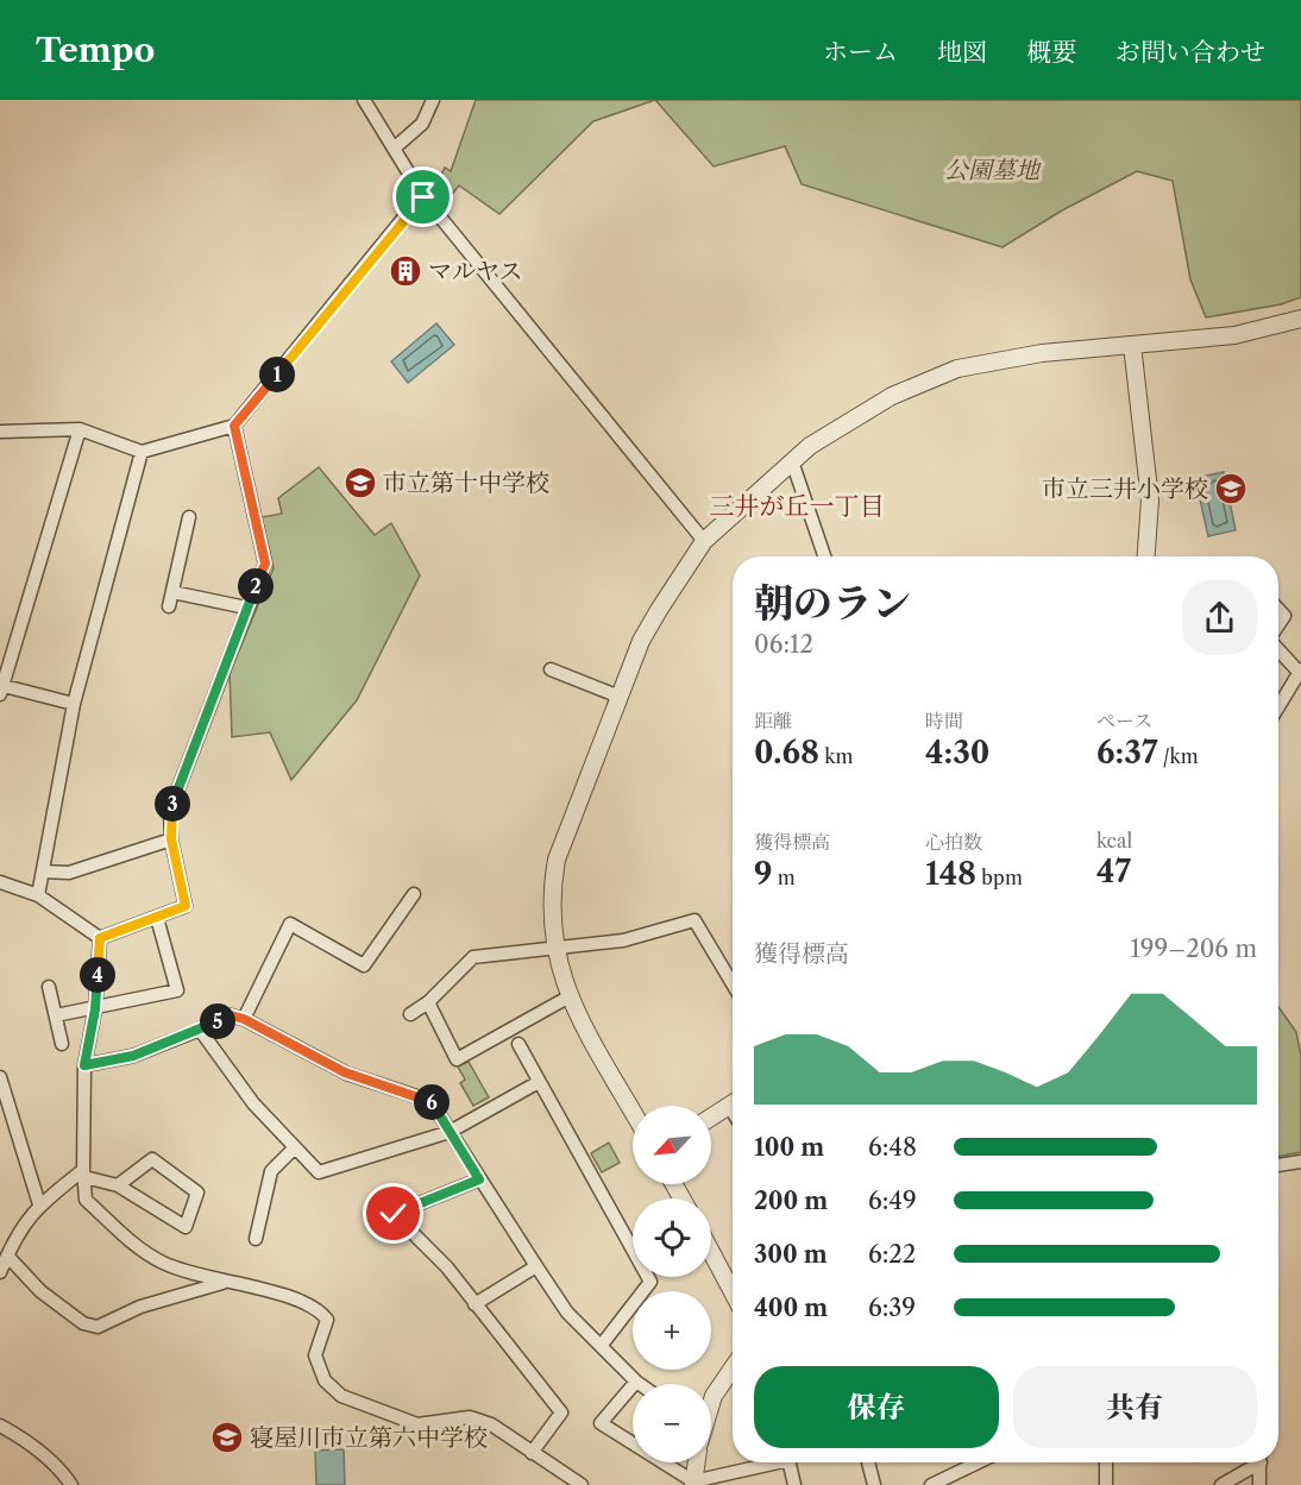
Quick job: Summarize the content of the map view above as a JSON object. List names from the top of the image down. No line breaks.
{"districts":["三井が丘一丁目"],"parks":["公園墓地"],"places":{"building":["マルヤス"],"school or university":["市立第十中学校","市立三井小学校","寝屋川市立第六中学校"]},"north":"bottom left","page":{"header":"Tempo","nav":["ホーム","地図","概要","お問い合わせ"],"pins":["1","2","3","4","5","6"],"heading":["朝のラン","06:12"],"stats":[["距離","0.68 km"],["時間","4:30"],["ペース","6:37 /km"],["獲得標高","9 m"],["心拍数","148 bpm"],["kcal","47"]],"chart":["獲得標高","199–206 m"],"map_buttons":["+","−"],"list":[{"name":"100 m","note":"6:48"},{"name":"200 m","note":"6:49"},{"name":"300 m","note":"6:22"},{"name":"400 m","note":"6:39"}],"buttons":["保存","共有"]}}
